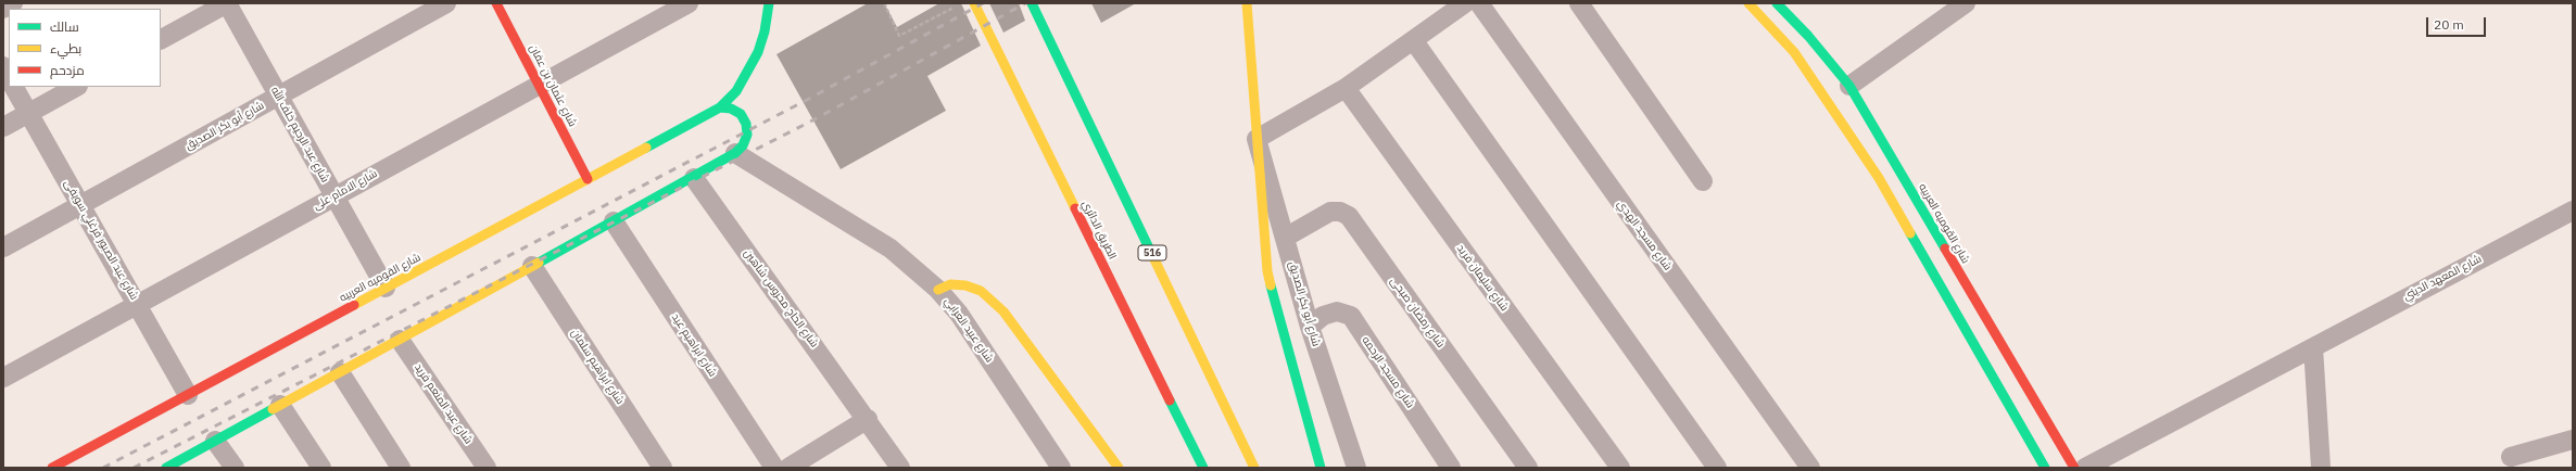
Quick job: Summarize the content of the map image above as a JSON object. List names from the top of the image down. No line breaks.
{"streets":{"main road":["شارع عثمان بن عفان","شارع القوميه العربيه","الطريق الدائري","516"],"street":["شارع أبو بكر الصديق","شارع عبد الرحيم خلف الله","شارع الامام على","شارع مسجد الهدي","شارع عبد الصبور فرغلي سويفى","شارع سليمان فريد","شارع المعهد الديني","شارع الحاج محروس شاهين","شارع رمضان صبحى","شارع عبيد العرابي","شارع ابراهيم عيد","شارع ابراهيم سلمان","شارع مسجد الرحمه","شارع عبد المنعم فريد"]},"crossings":[["شارع عثمان بن عفان","شارع الامام على"],["شارع عثمان بن عفان","شارع القوميه العربيه"],["شارع أبو بكر الصديق","شارع عبد الرحيم خلف الله"],["شارع أبو بكر الصديق","شارع عبد الصبور فرغلي سويفى"],["شارع أبو بكر الصديق","شارع رمضان صبحى"],["شارع أبو بكر الصديق","شارع مسجد الرحمه"],["شارع عبد الرحيم خلف الله","شارع الامام على"],["شارع عبد الرحيم خلف الله","شارع القوميه العربيه"],["شارع الامام على","شارع عبد الصبور فرغلي سويفى"],["شارع القوميه العربيه","شارع عبد الصبور فرغلي سويفى"]],"legend":["سالك","بطيء","مزدحم"],"scale_bar":"20 m"}
